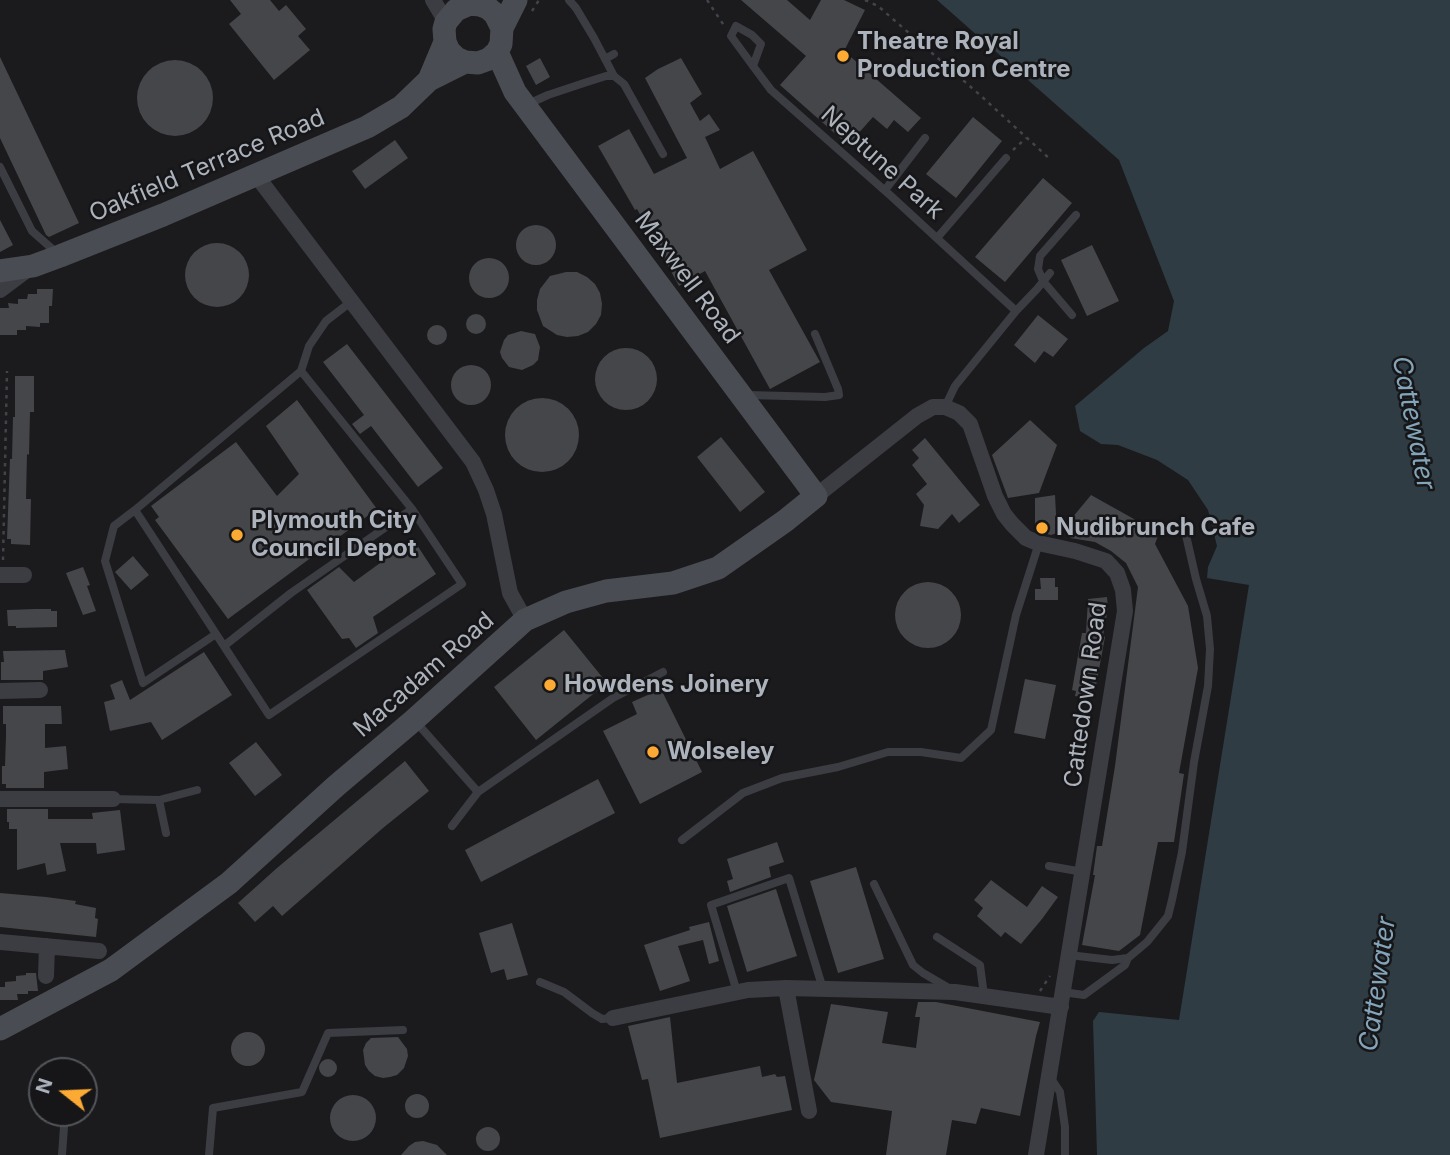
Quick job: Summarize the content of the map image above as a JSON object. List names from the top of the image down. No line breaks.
{"streets":{"street":["Oakfield Terrace Road","Maxwell Road","Macadam Road","Cattedown Road"],"lane":["Neptune Park"]},"crossings":[["Oakfield Terrace Road","Maxwell Road"],["Oakfield Terrace Road","Macadam Road"]],"water":["Cattewater"],"places":["Theatre Royal Production Centre","Nudibrunch Cafe","Plymouth City Council Depot","Howdens Joinery","Wolseley"],"north":"left"}
